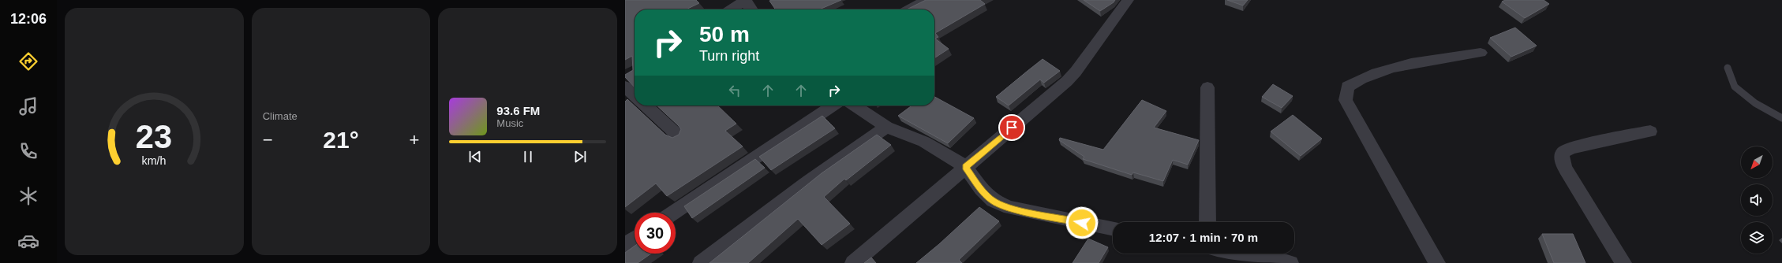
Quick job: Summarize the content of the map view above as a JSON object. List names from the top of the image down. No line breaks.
{"north":"bottom left","page":{"tabs":"12:06","tile":"Climate","turn":["50 m","Turn right"],"song":["93.6 FM","Music"],"heat":["−","21°","+"],"limit":"30","trip":"12:07 · 1 min · 70 m","gauge":["23","km/h"]}}
